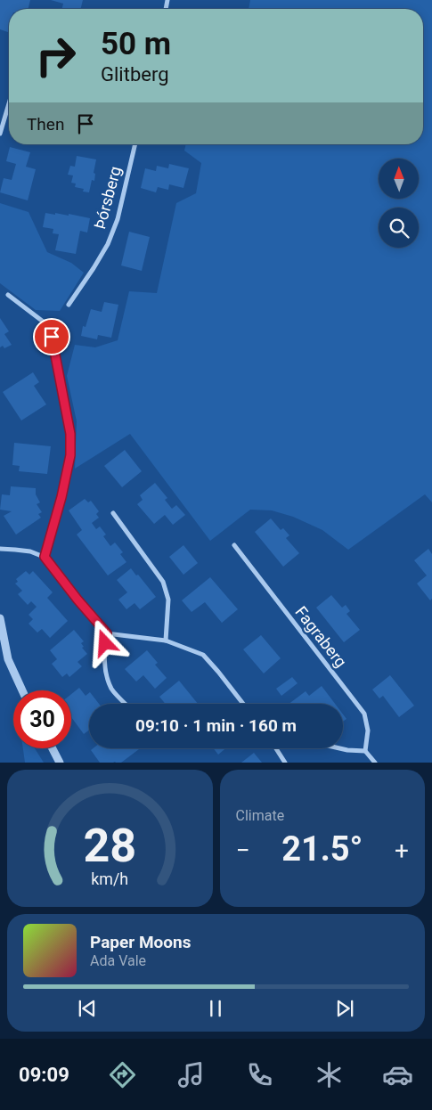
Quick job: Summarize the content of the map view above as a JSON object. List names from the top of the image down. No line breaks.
{"streets":{"street":["Þórsberg","Fagraberg"]},"north":"top","page":{"turn":["50 m","Glitberg"],"then":"Then","limit":"30","trip":"09:10 · 1 min · 160 m","tile":"Climate","heat":["−","21.5°","+"],"song":["Paper Moons","Ada Vale"],"tabs":"09:09","gauge":["28","km/h"]}}
